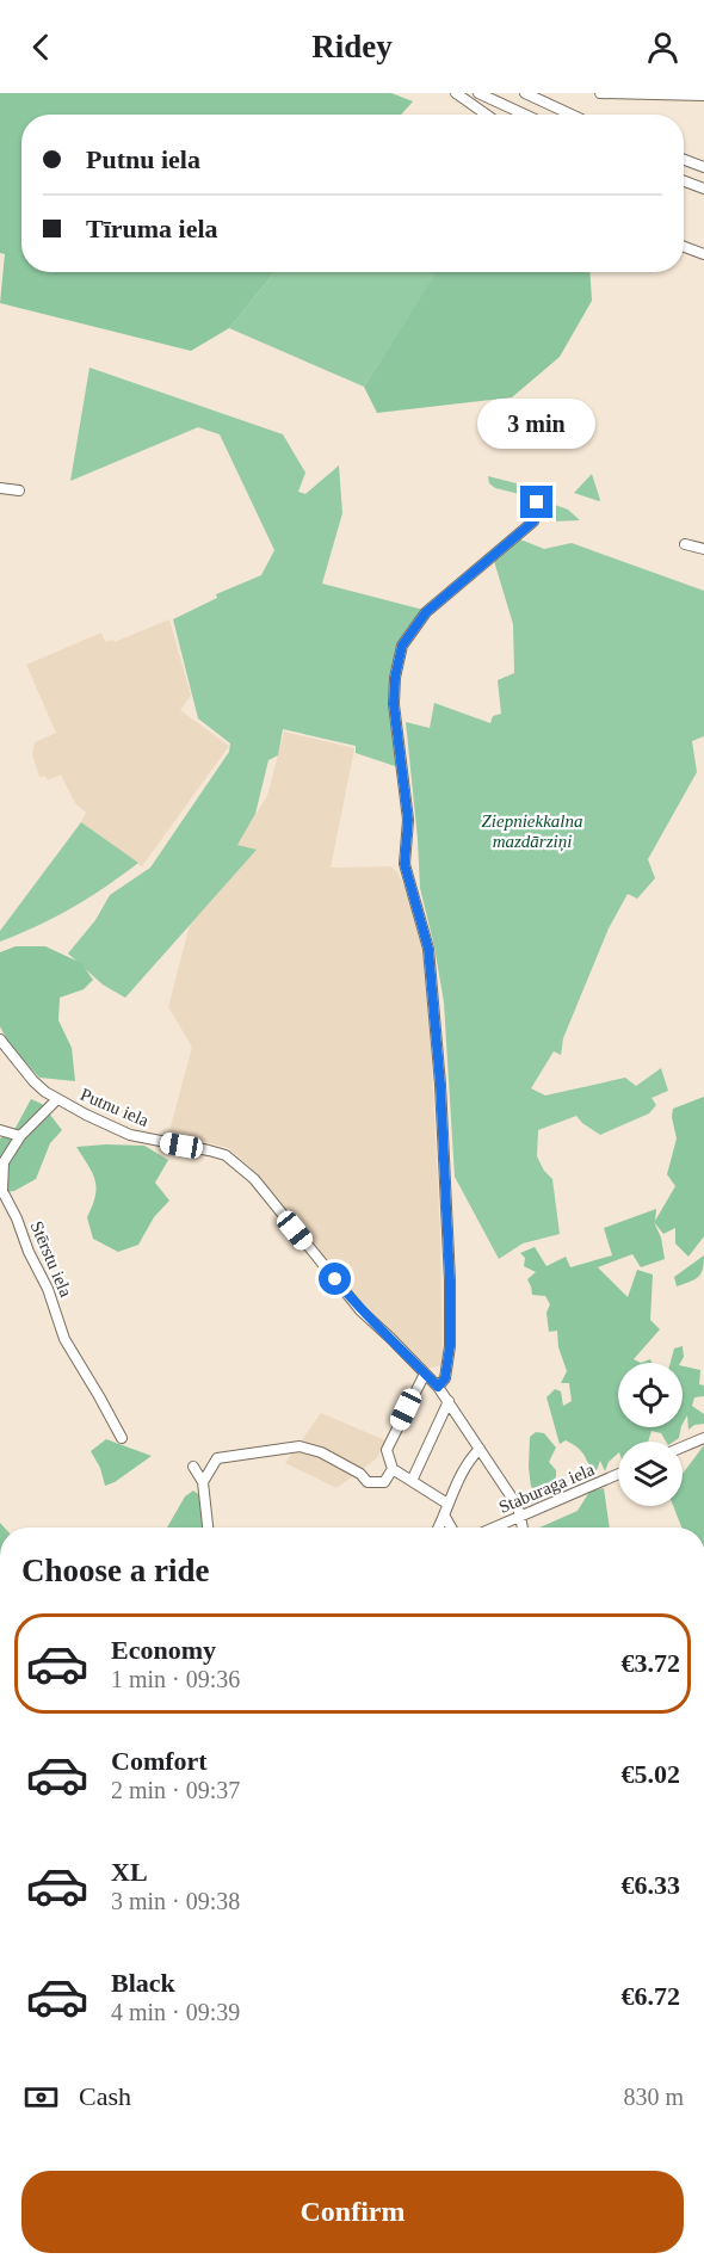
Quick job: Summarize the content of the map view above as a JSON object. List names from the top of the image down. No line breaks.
{"streets":{"street":["Putnu iela","Stērstu iela","Staburaga iela"]},"crossings":[["Putnu iela","Stērstu iela"],["Putnu iela","Staburaga iela"]],"parks":["Ziepniekkalna mazdārziņi"],"page":{"header":"Ridey","banner":["Putnu iela","Tīruma iela"],"bubble":"3 min","heading":"Choose a ride","list":[{"name":"Economy","note":"1 min · 09:36","value":"€3.72"},{"name":"Comfort","note":"2 min · 09:37","value":"€5.02"},{"name":"XL","note":"3 min · 09:38","value":"€6.33"},{"name":"Black","note":"4 min · 09:39","value":"€6.72"}],"pay":["Cash","830 m"],"buttons":"Confirm"}}
